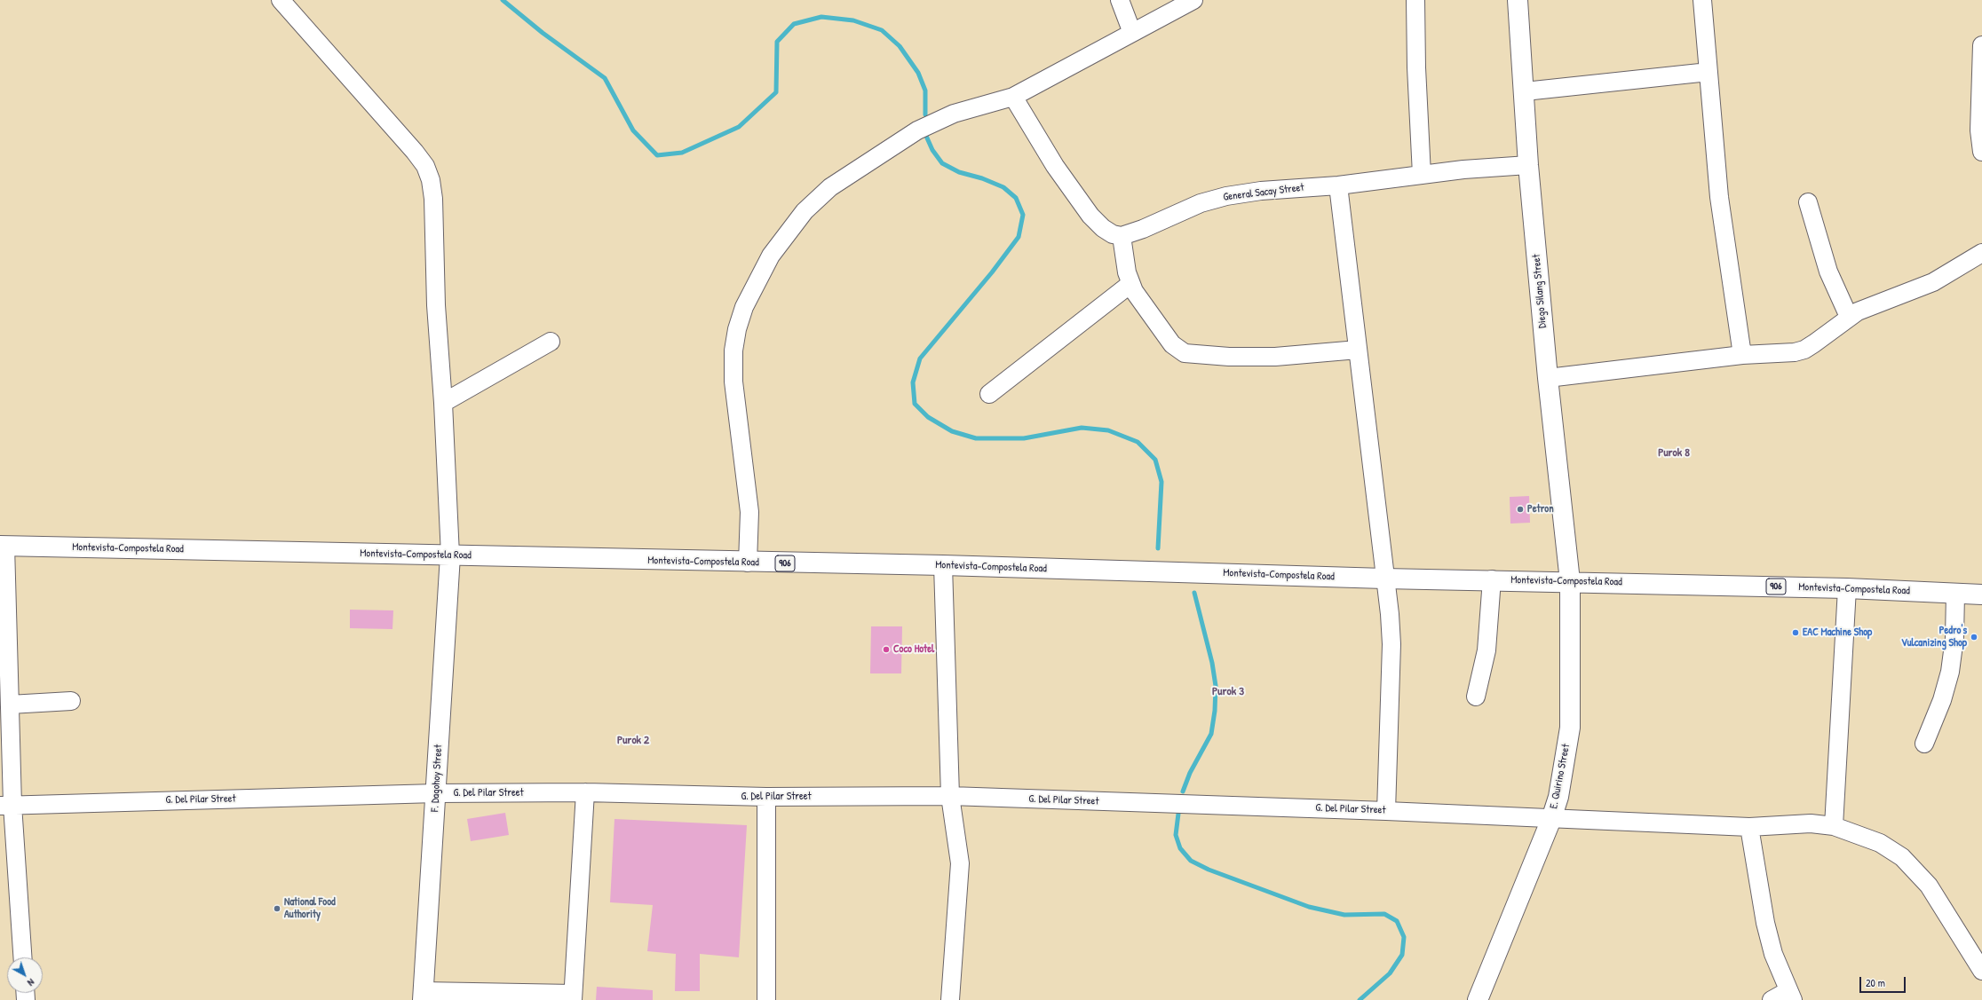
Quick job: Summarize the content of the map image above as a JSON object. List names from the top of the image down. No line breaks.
{"streets":{"main road":["Diego Silang Street","Montevista-Compostela Road","906","E. Quirino Street","F. Dagohoy Street"],"street":["General Sacay Street","G. Del Pilar Street"]},"crossings":[["General Sacay Street","Diego Silang Street"],["Diego Silang Street","Montevista-Compostela Road"],["Diego Silang Street","E. Quirino Street"],["Montevista-Compostela Road","E. Quirino Street"],["Montevista-Compostela Road","F. Dagohoy Street"],["E. Quirino Street","G. Del Pilar Street"],["F. Dagohoy Street","G. Del Pilar Street"]],"districts":["Purok 8","Purok 3","Purok 2"],"places":["Petron","EAC Machine Shop","Pedro's Vulcanizing Shop","Coco Hotel","National Food Authority"],"scale_bar":"20 m","north":"bottom right"}
